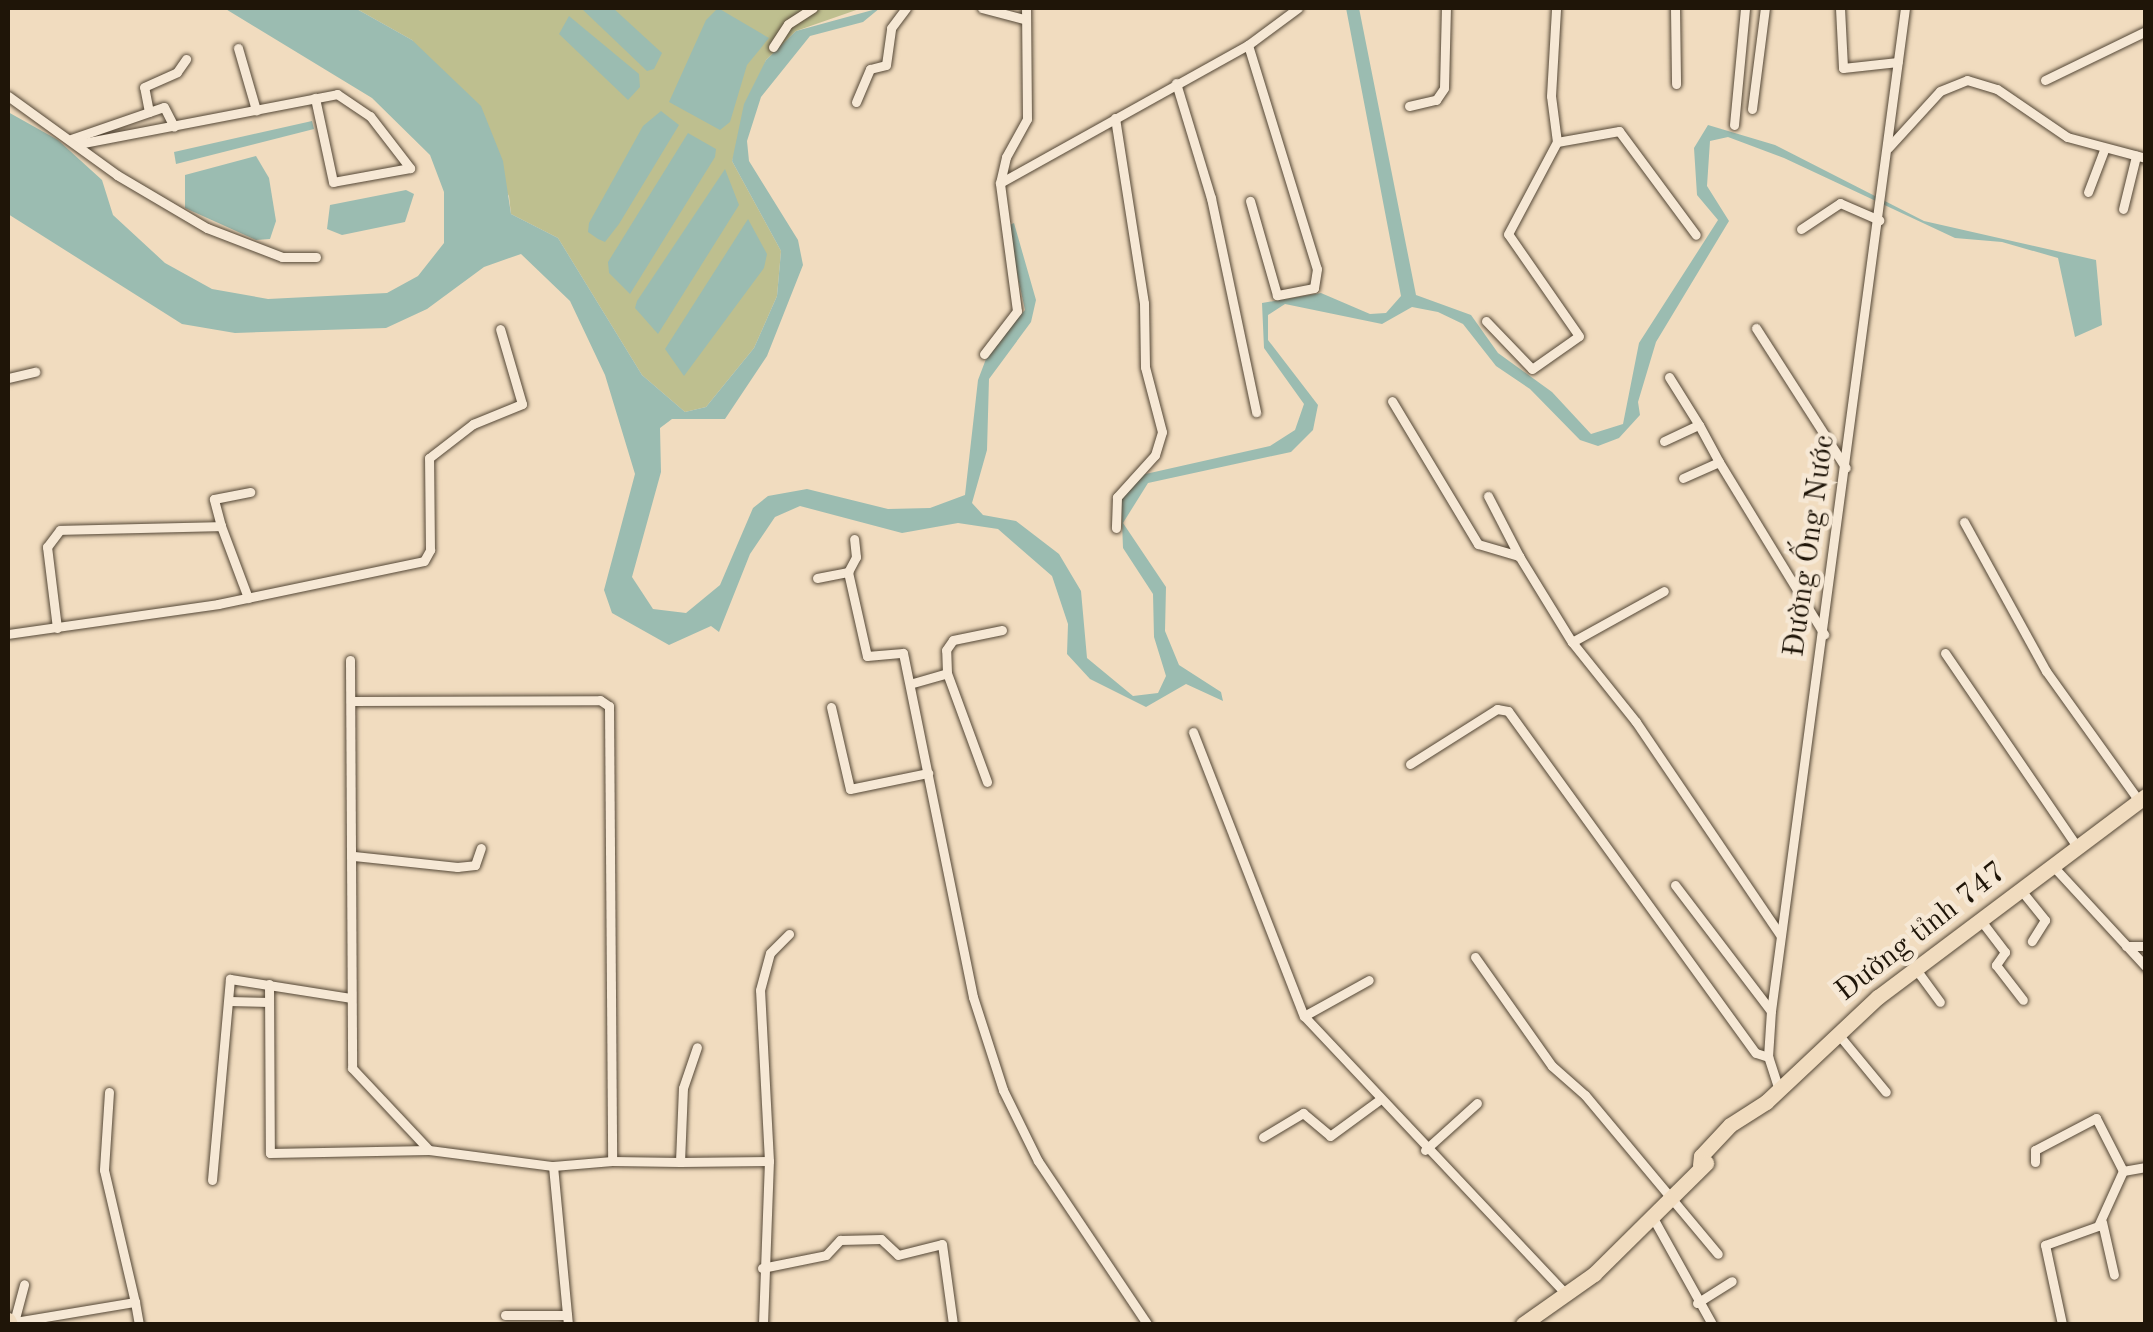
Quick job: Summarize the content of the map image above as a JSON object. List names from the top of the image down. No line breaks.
{"streets":{"main road":["Đường tỉnh 747"],"street":["Đường Ống Nước"]},"crossings":[["Đường Ống Nước","Đường tỉnh 747"]]}
